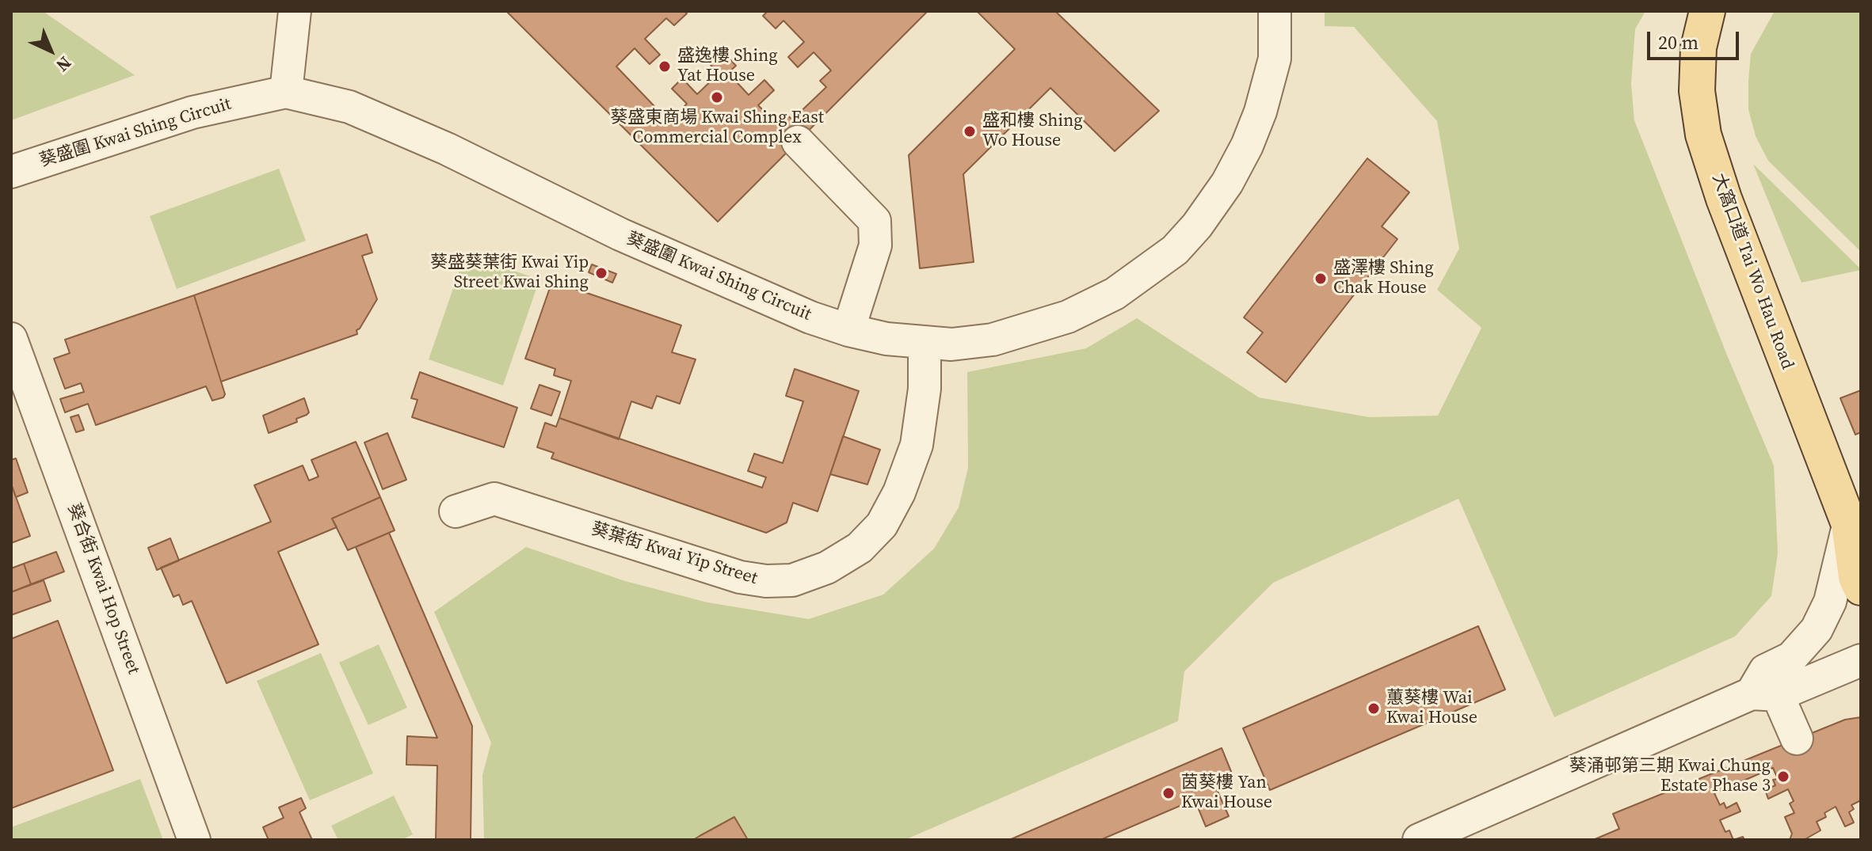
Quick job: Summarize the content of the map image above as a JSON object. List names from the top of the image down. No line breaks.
{"streets":{"main road":["大窩口道 Tai Wo Hau Road"],"street":["葵盛圍 Kwai Shing Circuit","葵葉街 Kwai Yip Street","葵合街 Kwai Hop Street"]},"crossings":[["葵盛圍 Kwai Shing Circuit","葵葉街 Kwai Yip Street"]],"places":["盛逸樓 Shing Yat House","葵盛東商場 Kwai Shing East Commercial Complex","盛和樓 Shing Wo House","葵盛葵葉街 Kwai Yip Street Kwai Shing","盛澤樓 Shing Chak House","蕙葵樓 Wai Kwai House","葵涌邨第三期 Kwai Chung Estate Phase 3","茵葵樓 Yan Kwai House"],"scale_bar":"20 m","north":"bottom right"}
